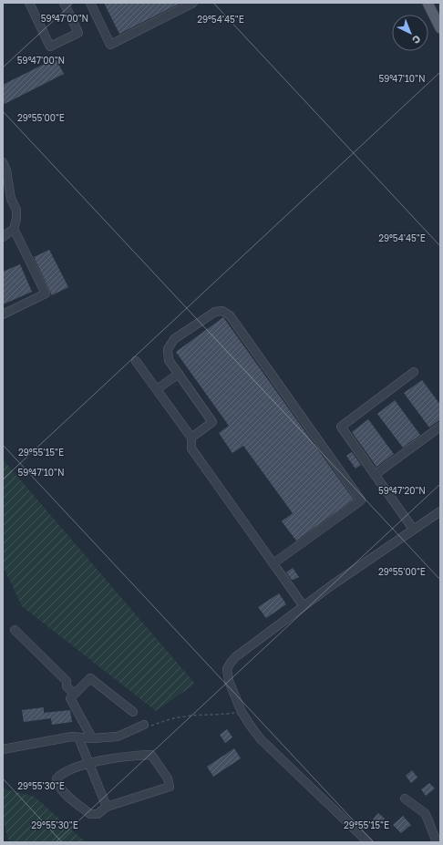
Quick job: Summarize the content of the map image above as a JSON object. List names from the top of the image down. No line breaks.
{"north":"bottom right","coordinates":["59°47'00\"N","29°54'45\"E","59°47'10\"N","29°55'00\"E","29°55'15\"E","59°47'20\"N","29°55'30\"E"]}
